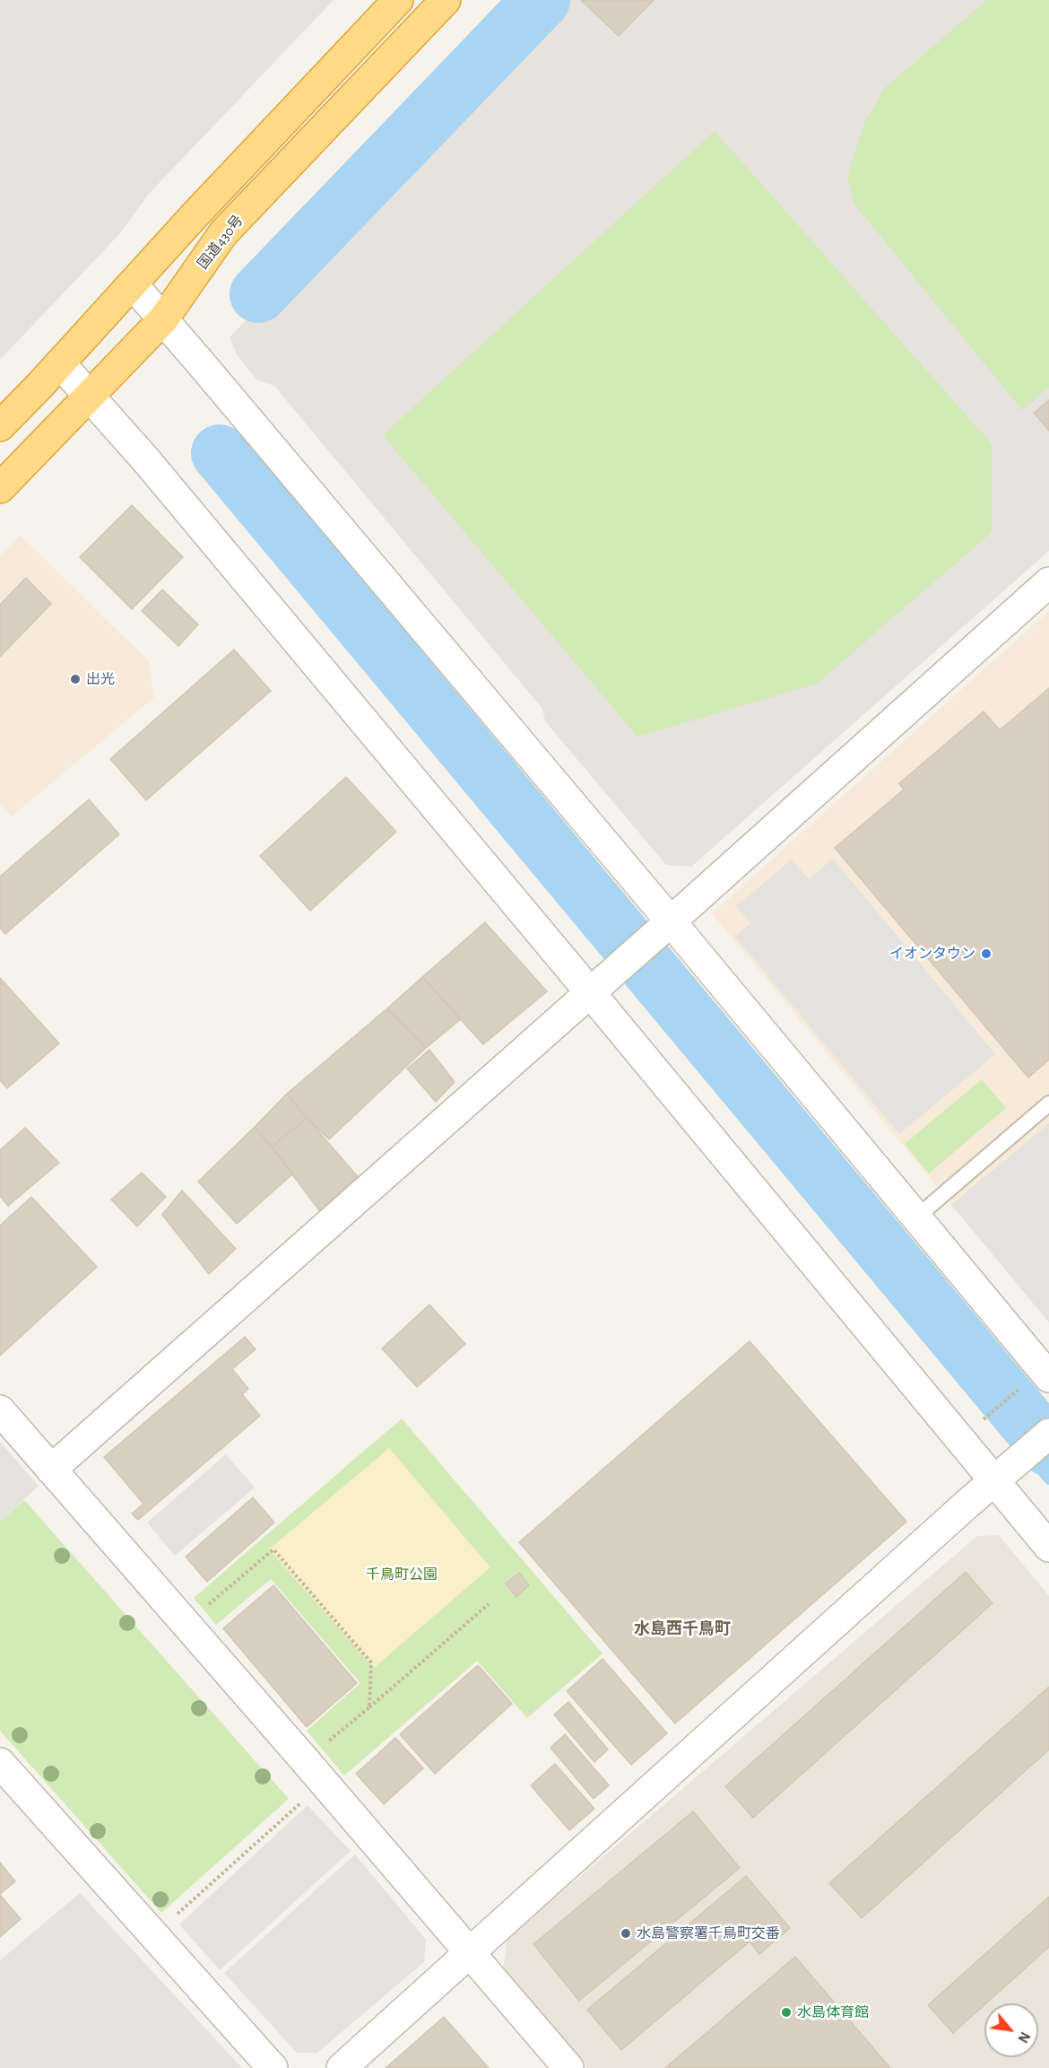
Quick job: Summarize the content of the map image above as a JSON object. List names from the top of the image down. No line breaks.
{"streets":{"highway":["国道430号"]},"districts":["水島西千鳥町"],"parks":["千鳥町公園"],"places":["出光","イオンタウン","水島警察署千鳥町交番","水島体育館"],"north":"bottom right"}
